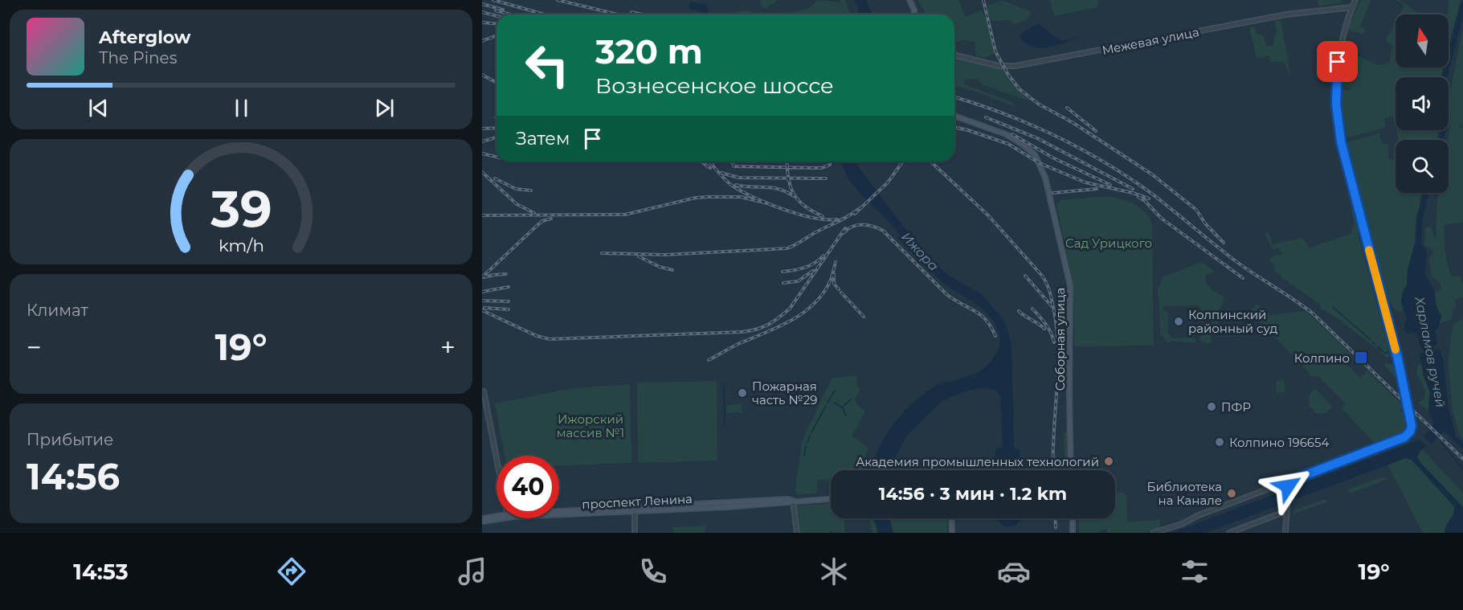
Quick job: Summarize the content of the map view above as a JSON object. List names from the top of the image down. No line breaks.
{"streets":{"main road":["Соборная улица","проспект Ленина"],"street":["Межевая улица"]},"water":["Ижора","Харламов ручей"],"parks":["Сад Урицкого","Ижорский массив №1"],"places":{"other":["Колпинский районный суд","Пожарная часть №29","ПФР","Колпино 196654","Академия промышленных технологий","Библиотека на Канале"],"transit":["Колпино"]},"north":"top","page":{"turn":["320 m","Вознесенское шоссе"],"song":["Afterglow","The Pines"],"then":"Затем","tile":["Климат",["Прибытие","14:56"]],"heat":["−","19°","+"],"limit":"40","trip":"14:56 · 3 мин · 1.2 km","tabs":["14:53","19°"],"gauge":["39","km/h"]}}
